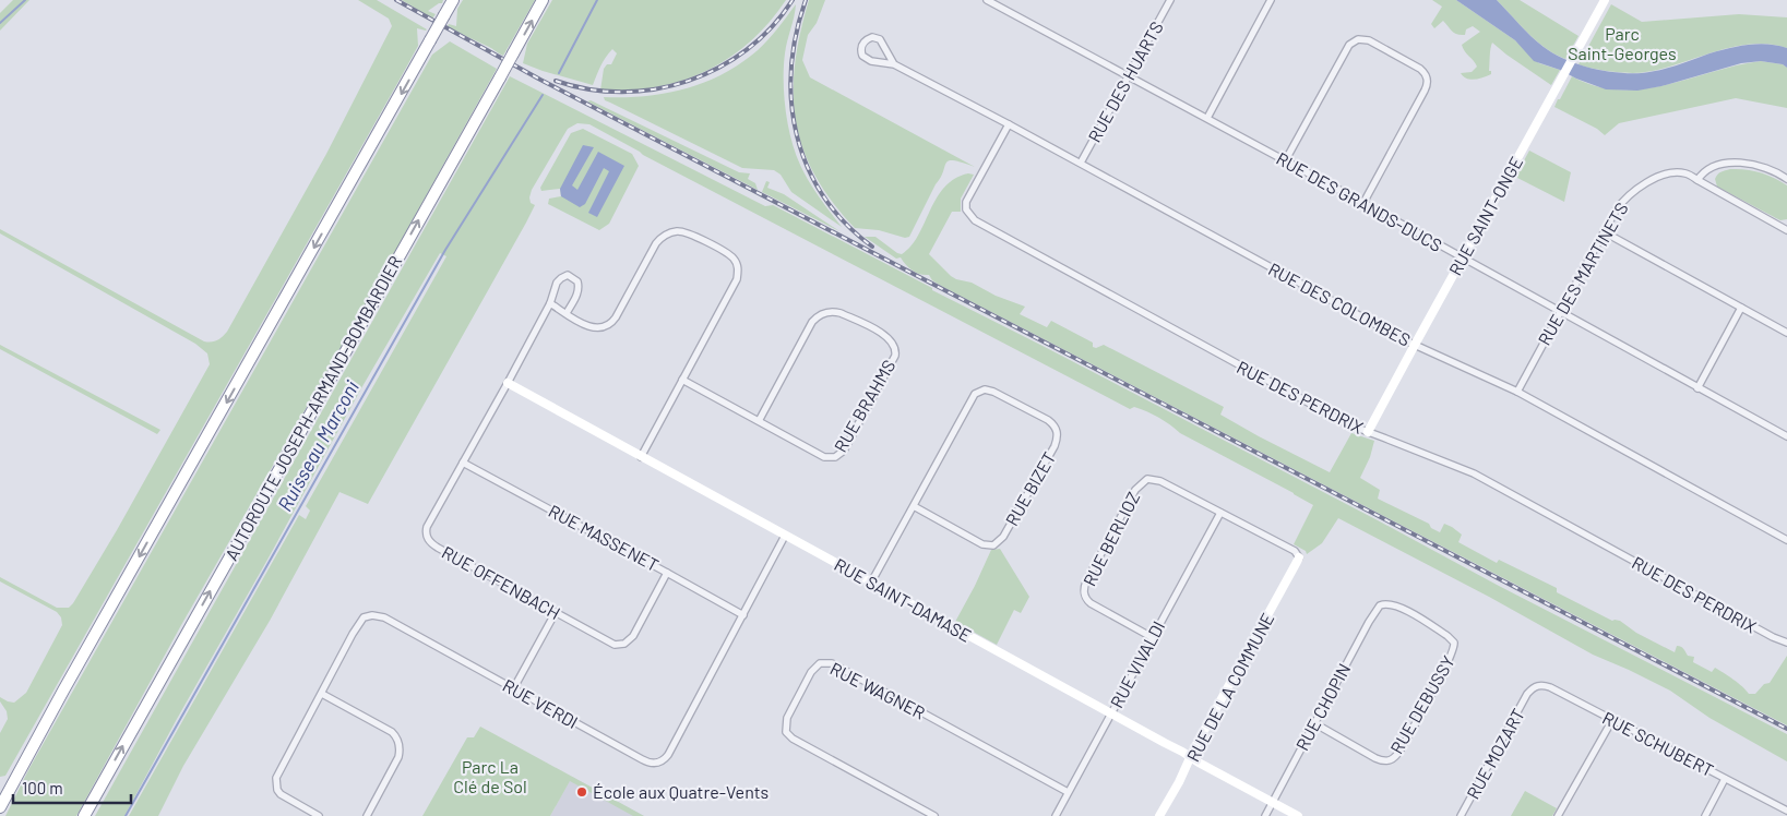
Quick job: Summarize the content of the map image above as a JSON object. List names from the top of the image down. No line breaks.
{"streets":{"highway":["AUTOROUTE JOSEPH-ARMAND-BOMBARDIER"],"street":["RUE DES HUARTS","RUE DES GRANDS-DUCS","RUE SAINT-ONGE","RUE DES MARTINETS","RUE DES COLOMBES","RUE DES PERDRIX","RUE BRAHMS","RUE BIZET","RUE MASSENET","RUE BERLIOZ","RUE OFFENBACH","RUE SAINT-DAMASE","RUE VIVALDI","RUE DE LA COMMUNE","RUE WAGNER","RUE VERDI","RUE DEBUSSY","RUE CHOPIN","RUE SCHUBERT","RUE MOZART"]},"crossings":[["RUE DES HUARTS","RUE DES GRANDS-DUCS"],["RUE DES HUARTS","RUE DES COLOMBES"],["RUE DES GRANDS-DUCS","RUE SAINT-ONGE"],["RUE DES GRANDS-DUCS","RUE DES MARTINETS"],["RUE SAINT-ONGE","RUE DES COLOMBES"],["RUE SAINT-ONGE","RUE DES PERDRIX"],["RUE DES MARTINETS","RUE DES COLOMBES"],["RUE DES COLOMBES","RUE DES PERDRIX"],["RUE BIZET","RUE SAINT-DAMASE"],["RUE MASSENET","RUE OFFENBACH"],["RUE MASSENET","RUE VERDI"],["RUE BERLIOZ","RUE VIVALDI"],["RUE BERLIOZ","RUE DE LA COMMUNE"],["RUE OFFENBACH","RUE SAINT-DAMASE"],["RUE SAINT-DAMASE","RUE VIVALDI"],["RUE SAINT-DAMASE","RUE DE LA COMMUNE"],["RUE SAINT-DAMASE","RUE VERDI"],["RUE SAINT-DAMASE","RUE CHOPIN"],["RUE VIVALDI","RUE WAGNER"],["RUE DEBUSSY","RUE CHOPIN"],["RUE SCHUBERT","RUE MOZART"]],"water":["Ruisseau Marconi"],"parks":["Parc Saint-Georges","Parc La Clé de Sol"],"places":["École aux Quatre-Vents"],"scale_bar":"100 m"}
